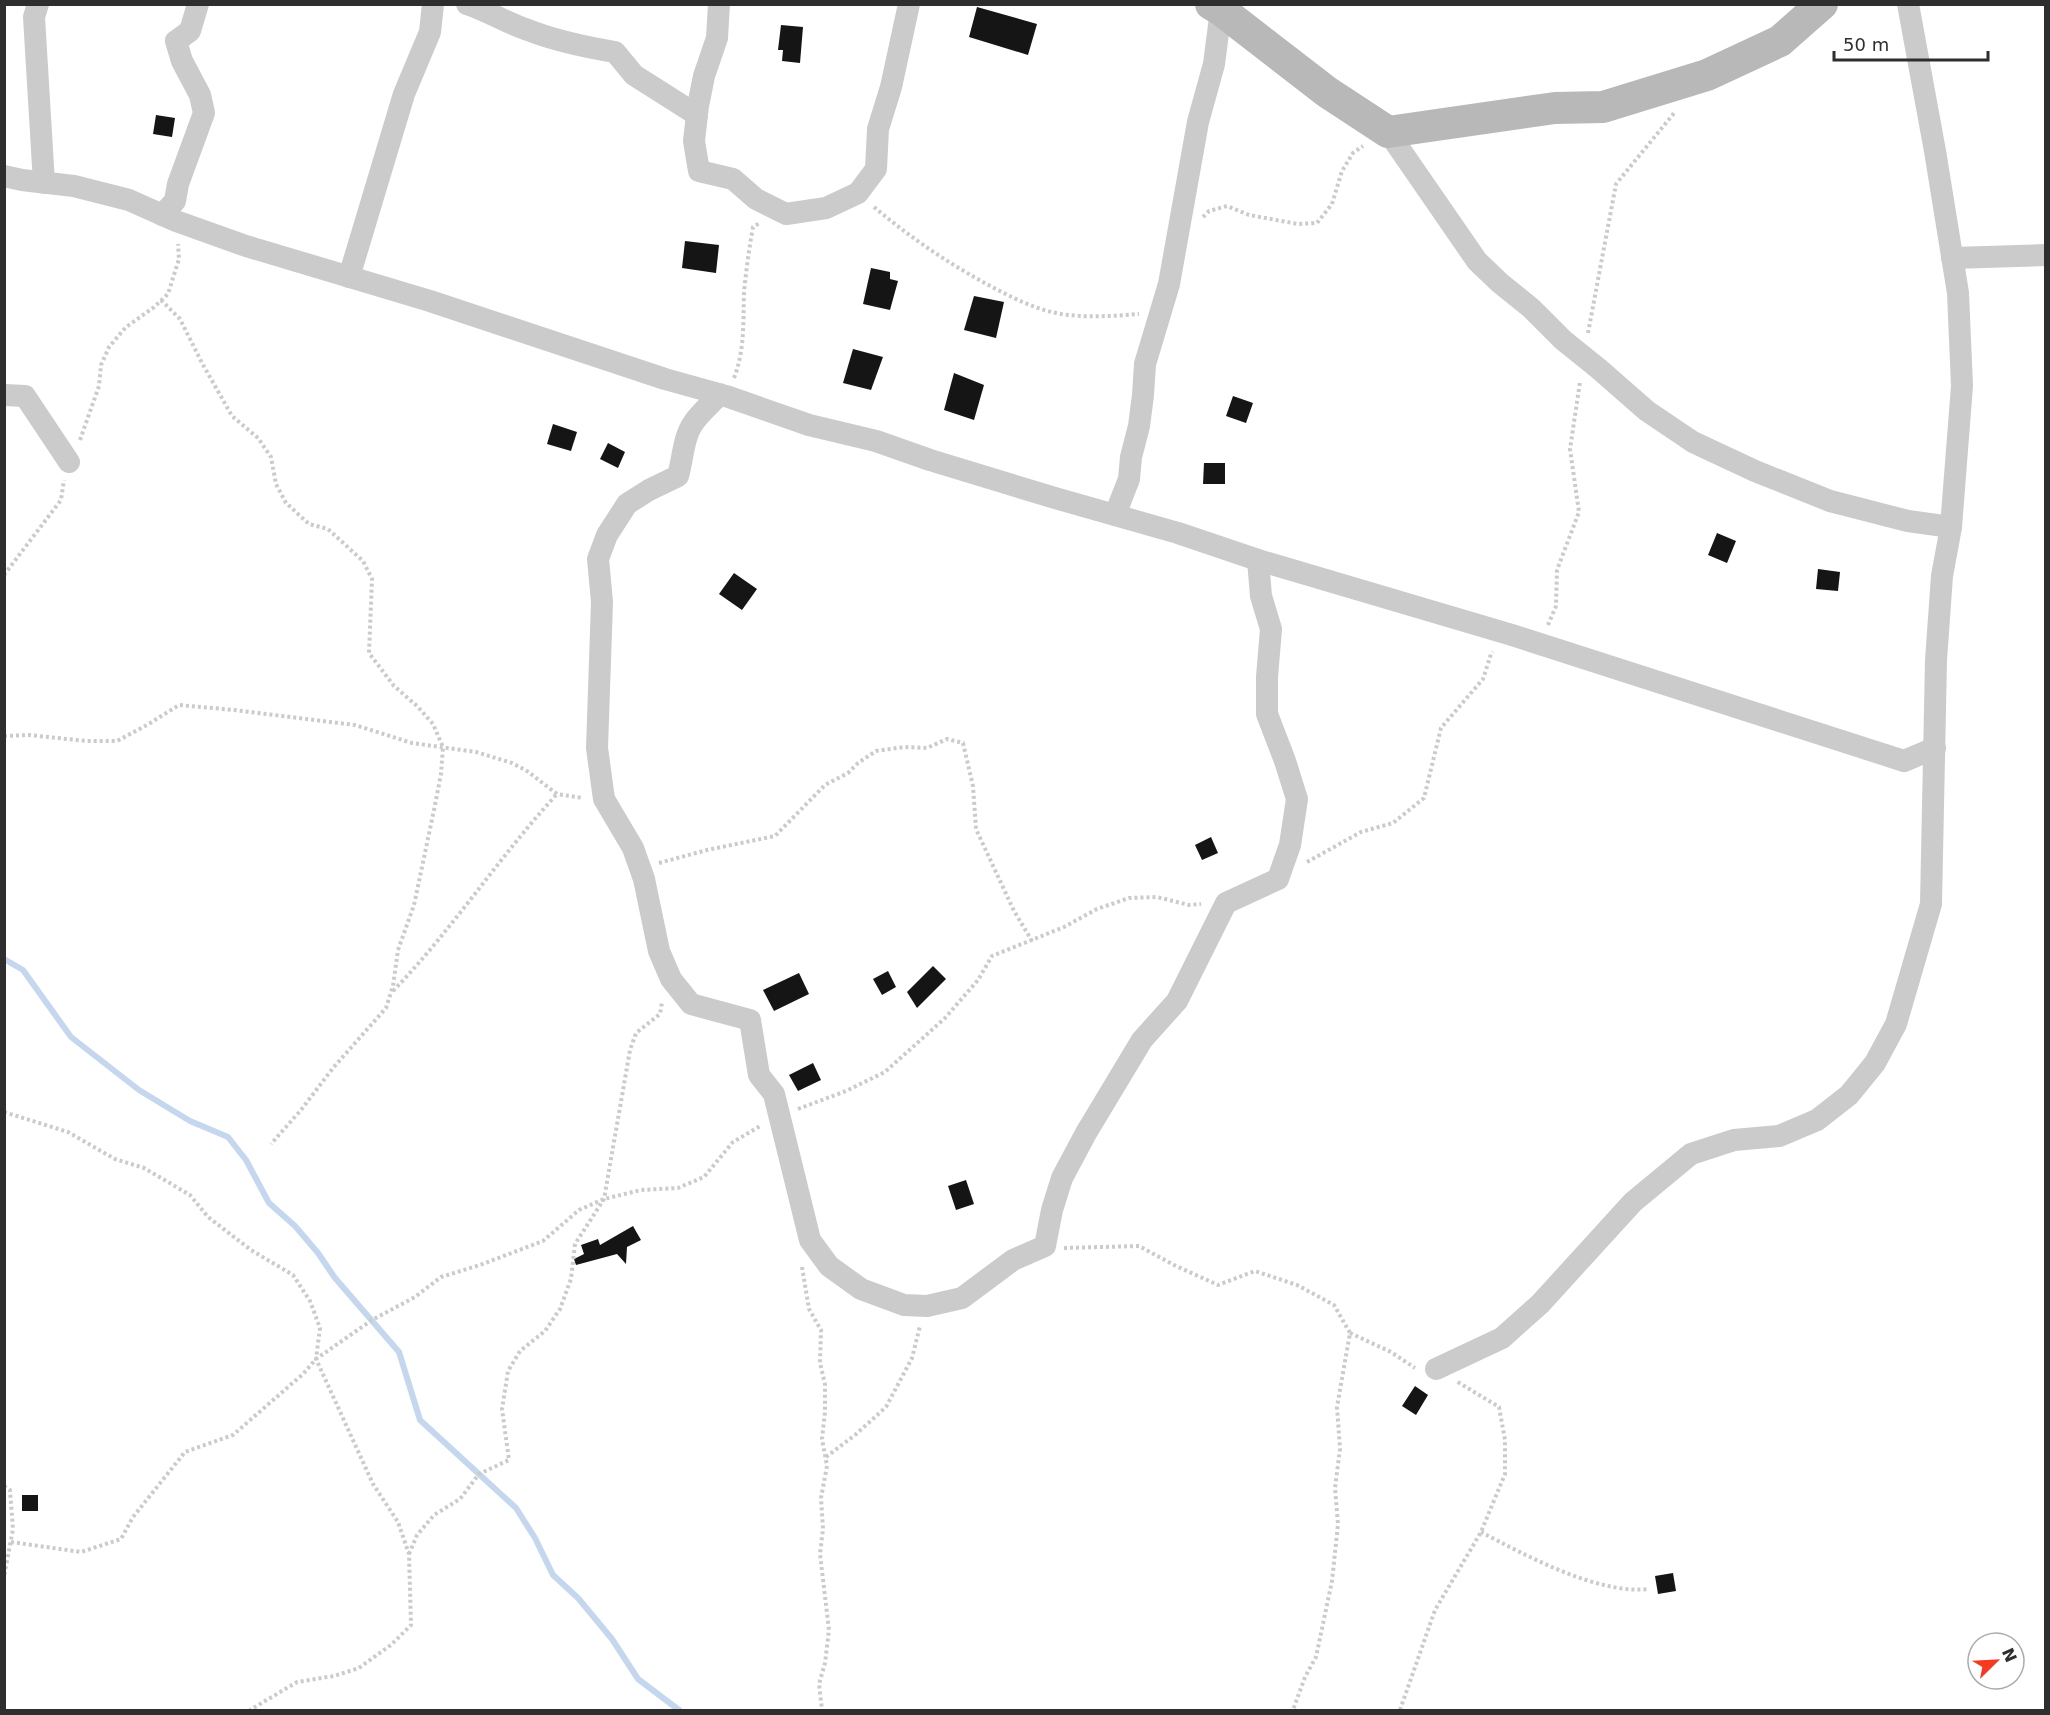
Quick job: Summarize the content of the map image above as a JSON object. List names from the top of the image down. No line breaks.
{"scale_bar":"50 m","north":"top right"}
